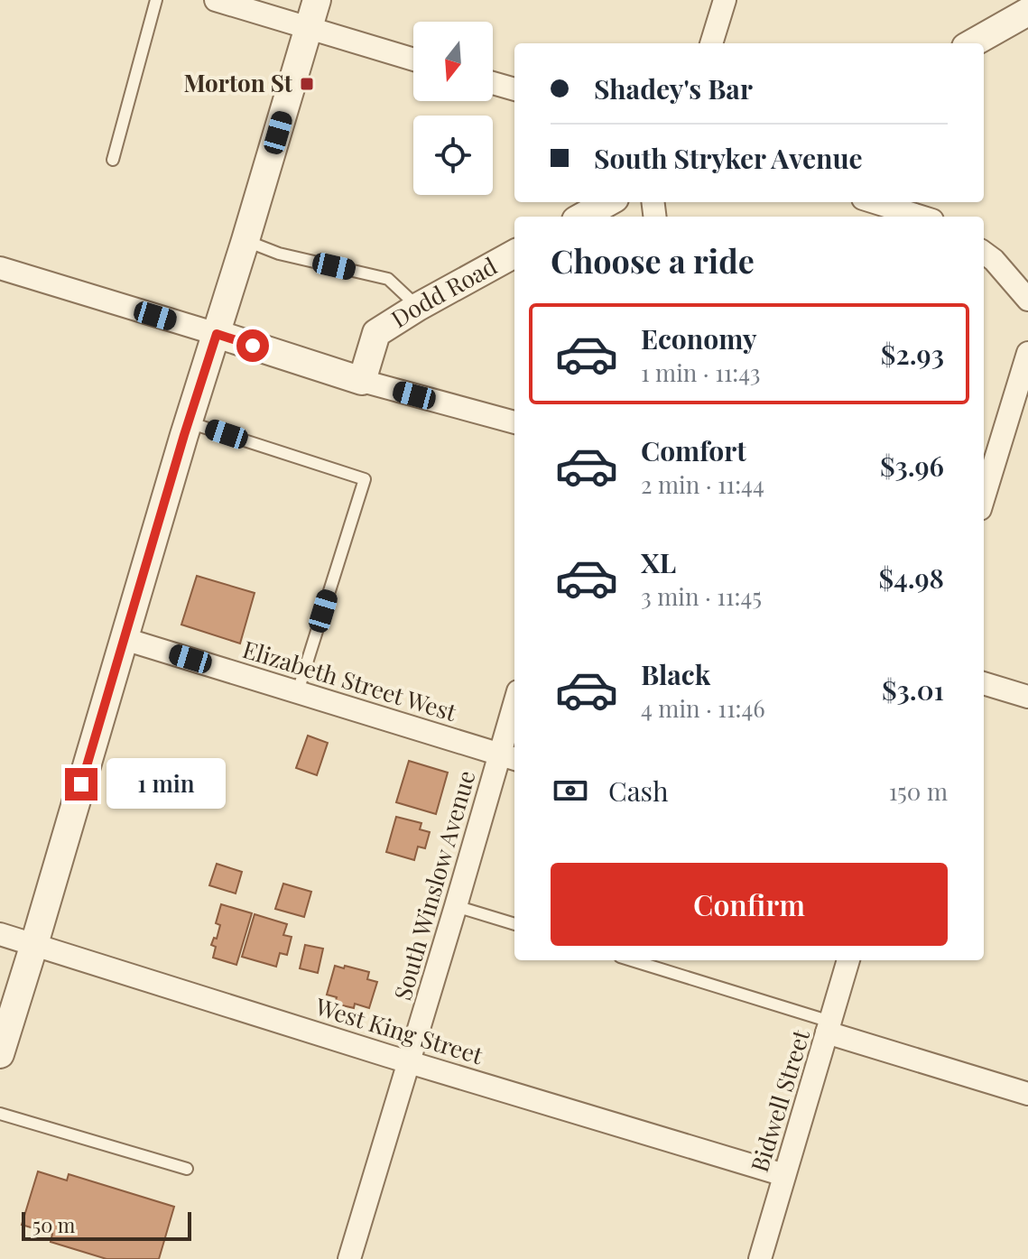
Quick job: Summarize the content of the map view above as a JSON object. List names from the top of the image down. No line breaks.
{"streets":{"street":["Dodd Road","Elizabeth Street West","South Winslow Avenue","West King Street","Bidwell Street"]},"crossings":[["Elizabeth Street West","South Winslow Avenue"],["South Winslow Avenue","West King Street"],["West King Street","Bidwell Street"]],"places":{"transit":["Morton St"]},"scale_bar":"50 m","north":"bottom","page":{"banner":["Shadey's Bar","South Stryker Avenue"],"heading":"Choose a ride","list":[{"name":"Economy","note":"1 min · 11:43","value":"$2.93"},{"name":"Comfort","note":"2 min · 11:44","value":"$3.96"},{"name":"XL","note":"3 min · 11:45","value":"$4.98"},{"name":"Black","note":"4 min · 11:46","value":"$3.01"}],"pay":["Cash","150 m"],"bubble":"1 min","buttons":"Confirm","scale":"50 m"}}
